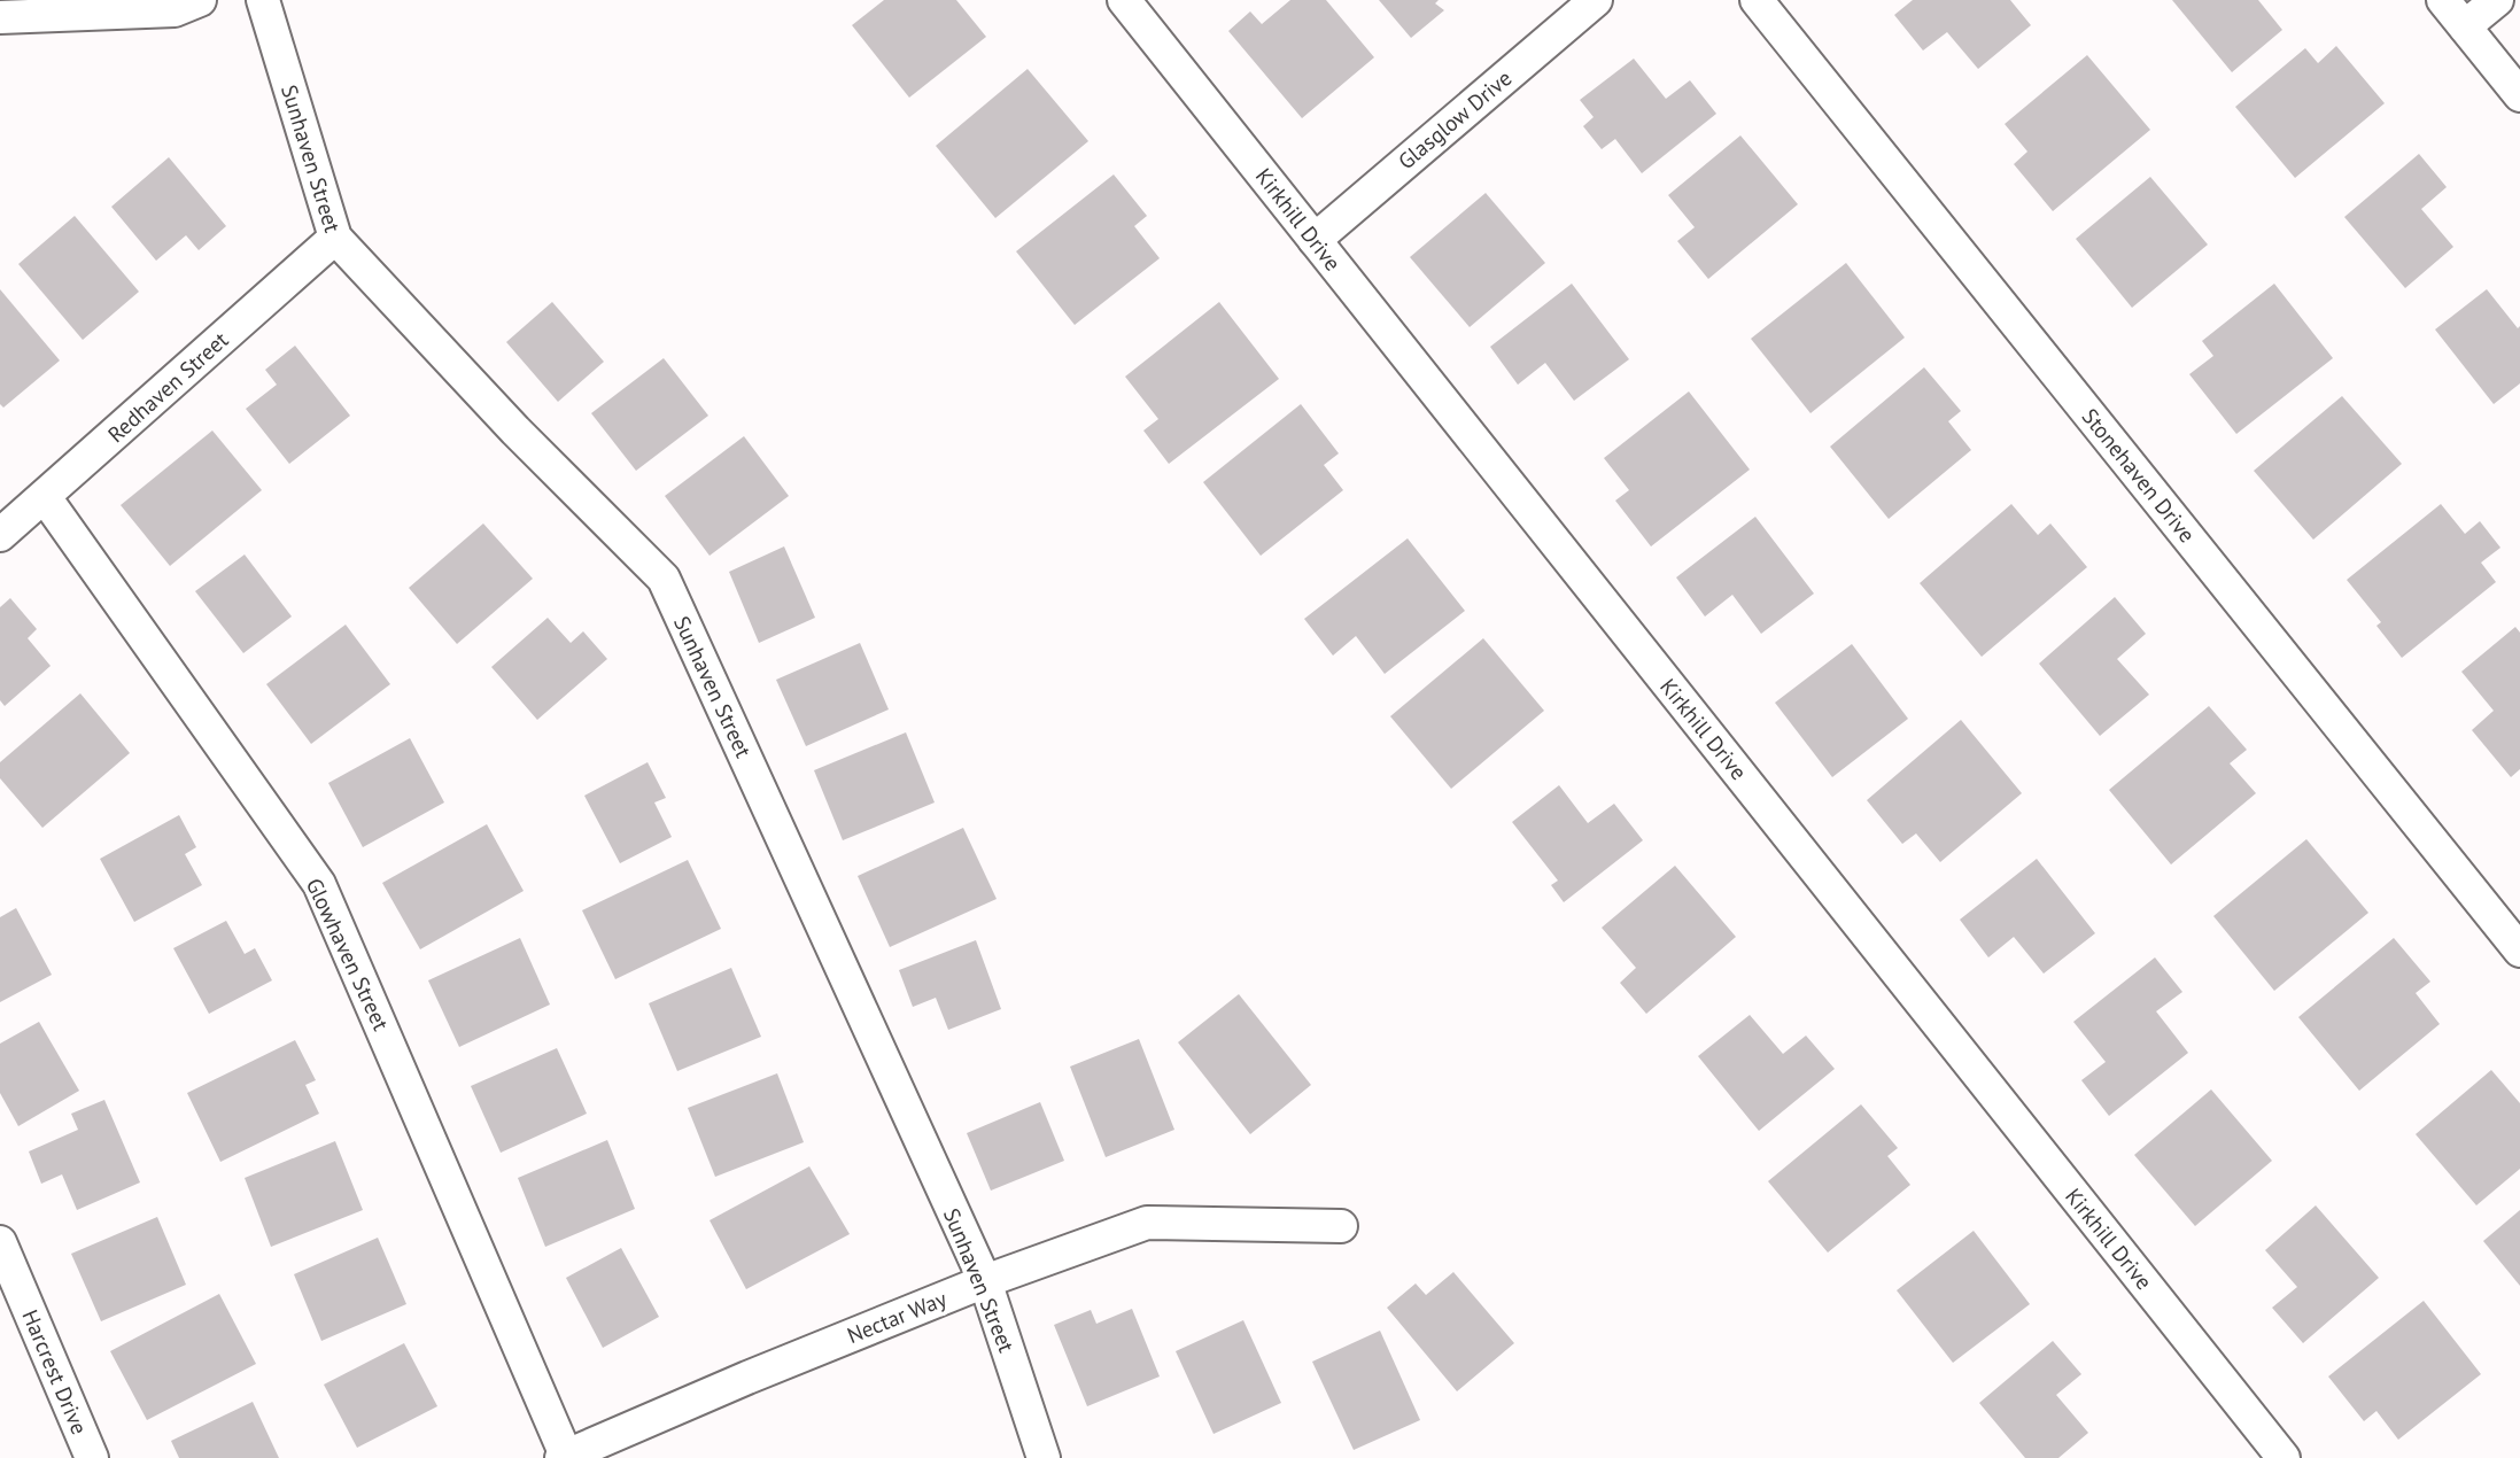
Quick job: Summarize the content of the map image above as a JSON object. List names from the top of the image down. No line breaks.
{"streets":{"street":["Glasglow Drive","Sunhaven Street","Kirkhill Drive","Redhaven Street","Stonehaven Drive","Glowhaven Street","Nectar Way","Harcrest Drive"]},"crossings":[["Glasglow Drive","Kirkhill Drive"],["Sunhaven Street","Redhaven Street"],["Sunhaven Street","Nectar Way"],["Redhaven Street","Glowhaven Street"],["Glowhaven Street","Nectar Way"]]}
